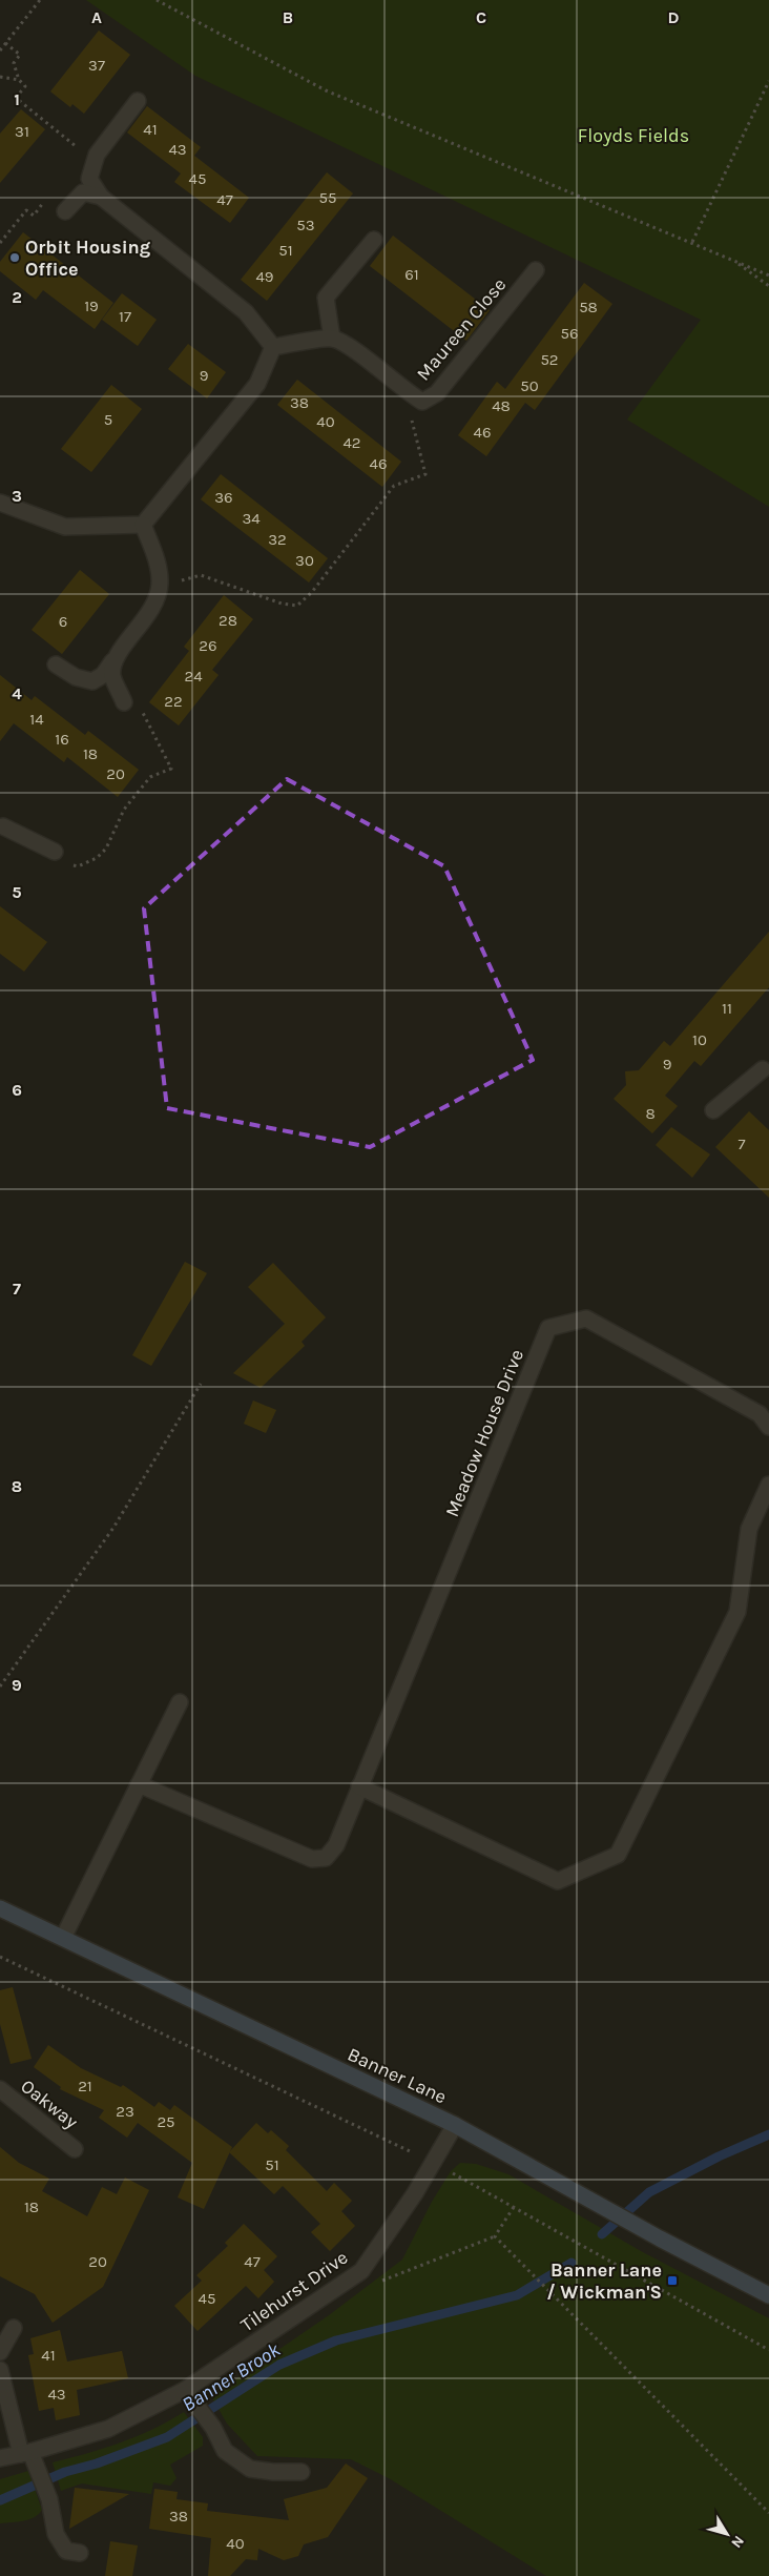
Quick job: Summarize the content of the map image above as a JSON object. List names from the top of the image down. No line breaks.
{"streets":{"street":["Maureen Close","Meadow House Drive","Banner Lane","Oakway","Tilehurst Drive"]},"crossings":[["Banner Lane","Tilehurst Drive"]],"water":["Banner Brook"],"parks":["Floyds Fields"],"places":{"other":["Orbit Housing Office"],"transit":["Banner Lane / Wickman'S"]},"house_numbers":["37","41","31","43","45","55","47","53","51","61","49","19","58","17","56","52","9","50","38","48","5","40","46","42","46","36","34","32","30","28","6","26","24","22","14","16","18","20","11","10","9","8","7","21","23","25","51","18","20","47","45","41","43","38","40"],"north":"bottom right","grid":{"columns":["A","B","C","D"],"rows":["1","2","3","4","5","6","7","8","9"]}}
